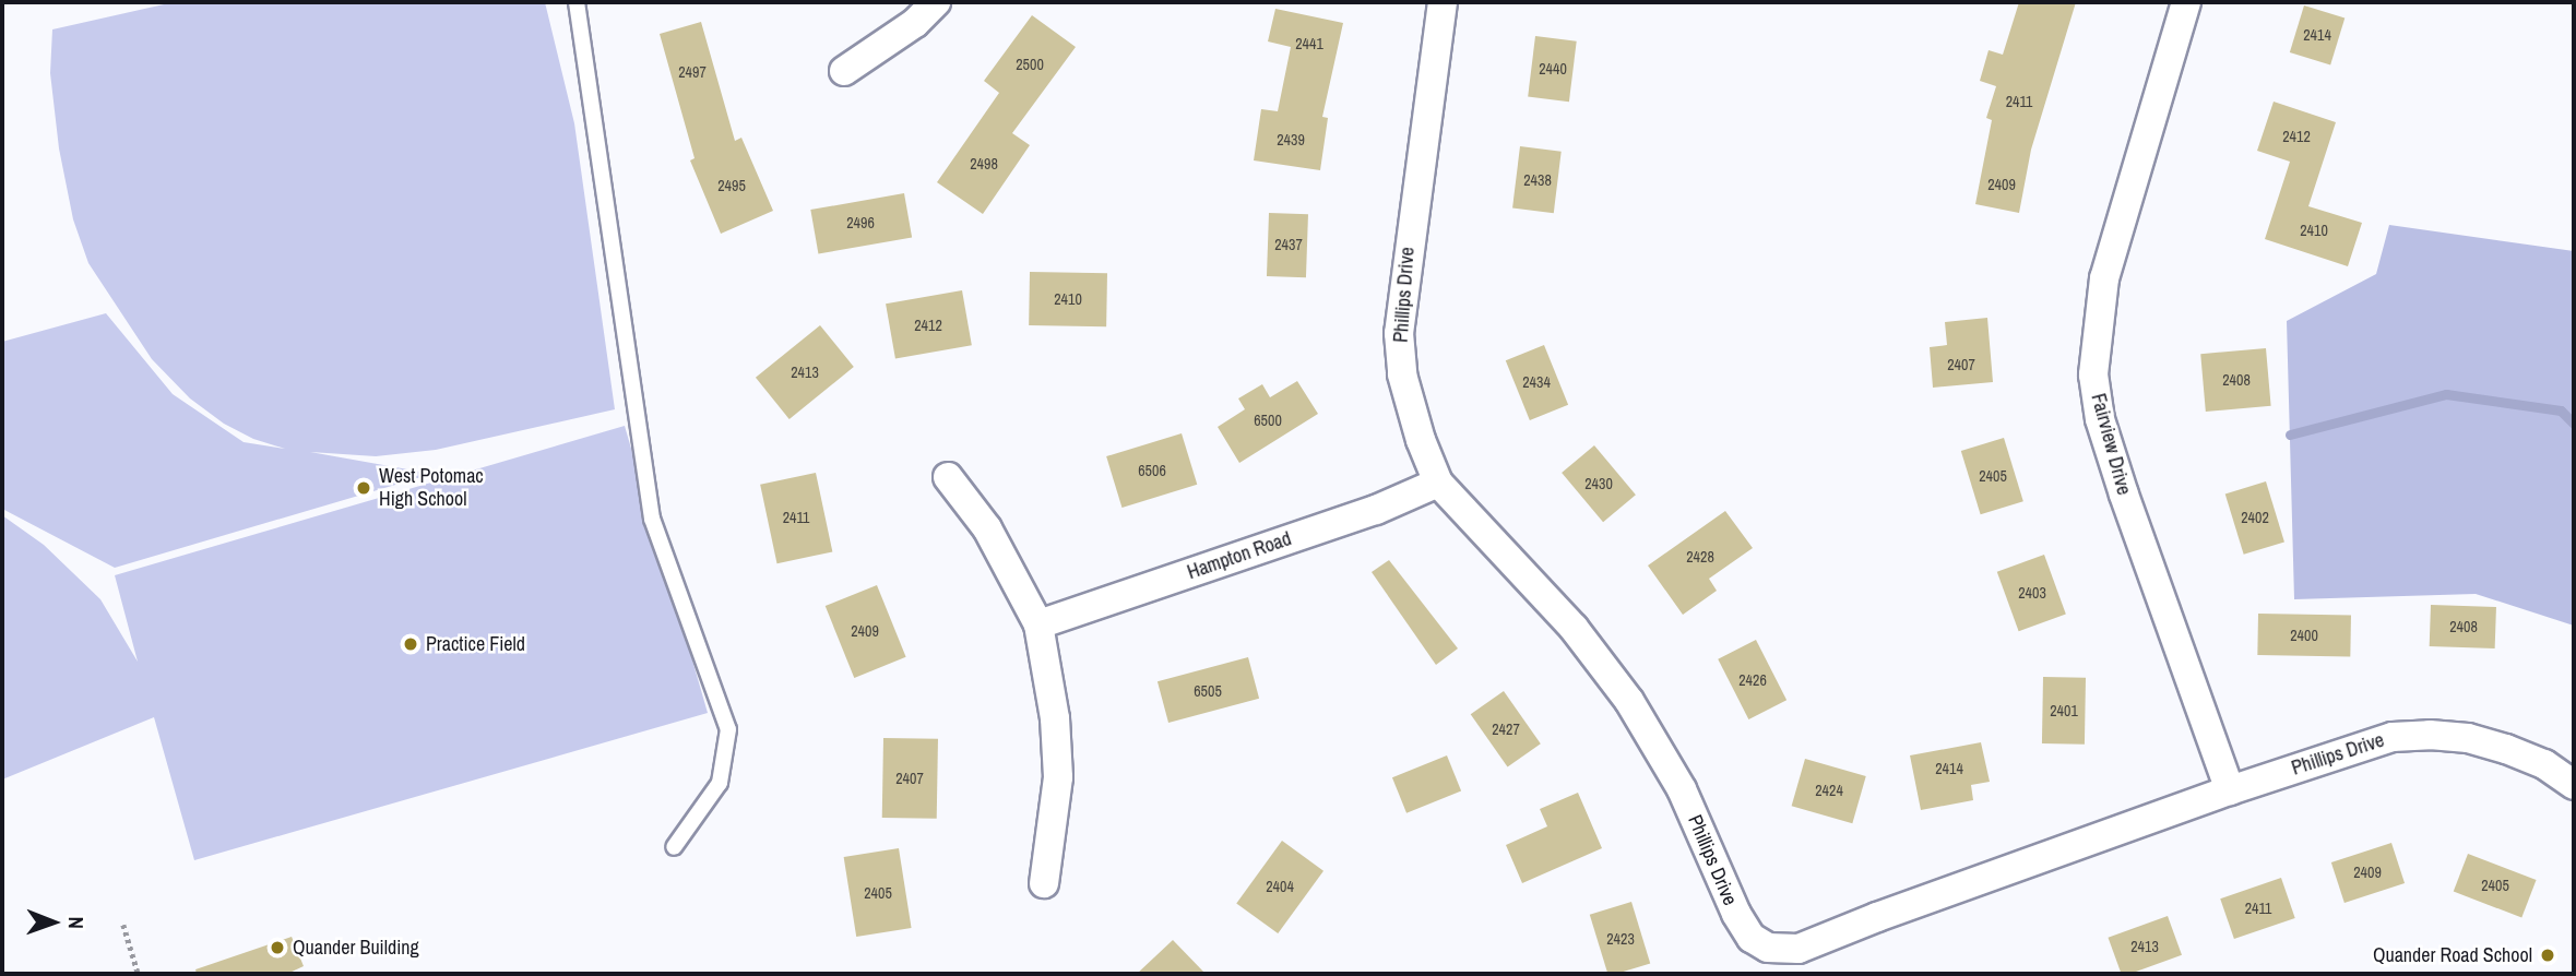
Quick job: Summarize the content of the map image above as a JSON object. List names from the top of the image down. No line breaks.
{"streets":{"street":["Phillips Drive","Fairview Drive","Hampton Road"]},"crossings":[["Phillips Drive","Fairview Drive"],["Phillips Drive","Hampton Road"]],"places":["West Potomac High School","Practice Field","Quander Building","Quander Road School"],"house_numbers":["2414","2441","2500","2440","2497","2411","2412","2439","2498","2438","2409","2495","2496","2410","2437","2410","2412","2407","2413","2408","2434","6500","6506","2405","2430","2411","2402","2428","2403","2408","2409","2400","2426","6505","2401","2427","2414","2407","2424","2409","2405","2404","2405","2411","2423","2413"],"north":"right"}
